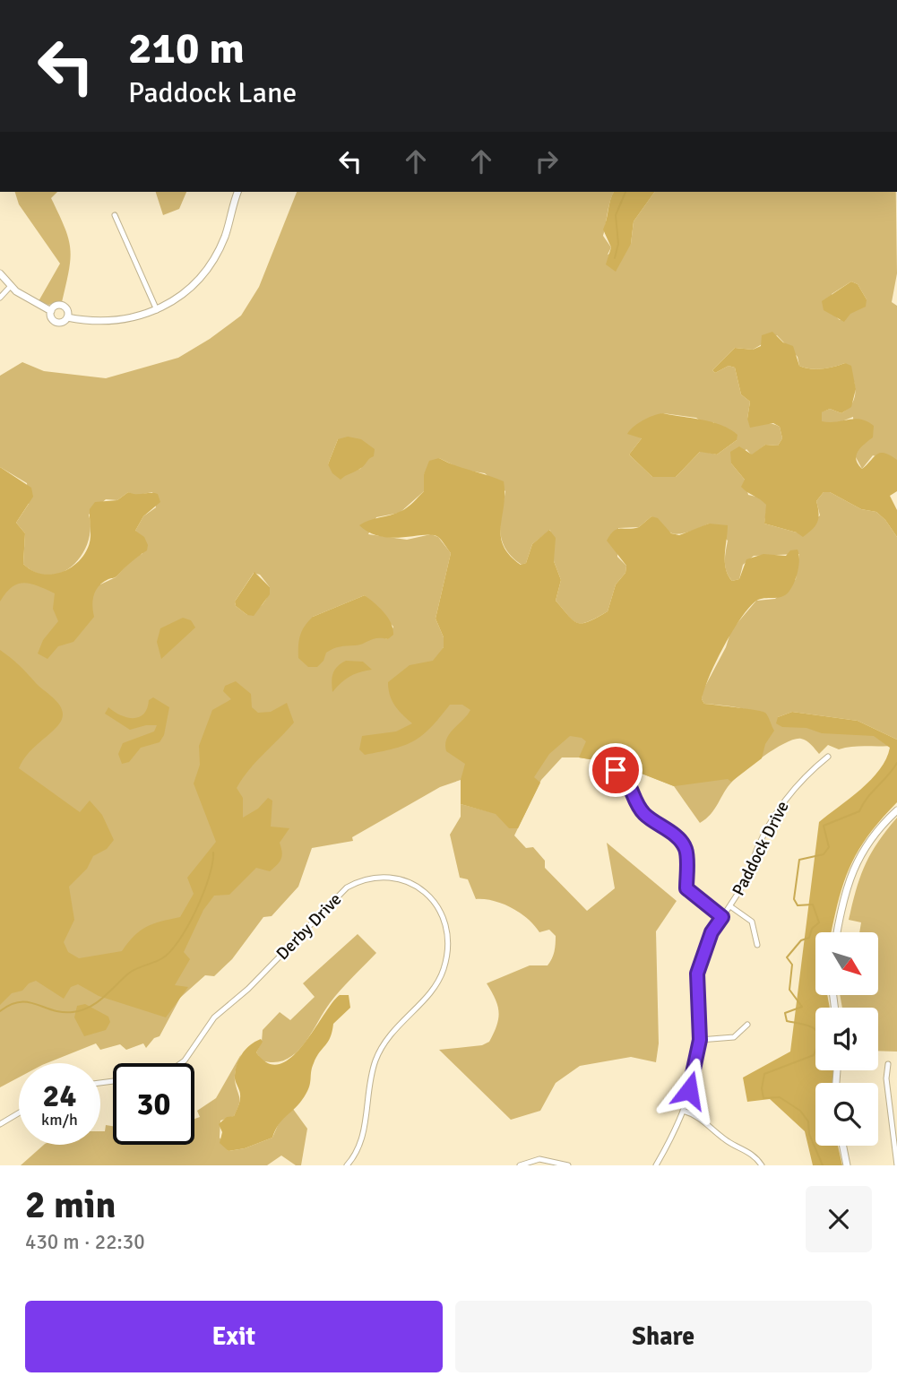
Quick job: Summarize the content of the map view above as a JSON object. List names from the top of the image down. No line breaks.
{"streets":{"street":["Paddock Drive","Derby Drive"]},"north":"bottom right","page":{"turn":["210 m","Paddock Lane"],"speed":"24 km/h","limit":"30","heading":["2 min","430 m · 22:30"],"buttons":["Exit","Share"]}}
